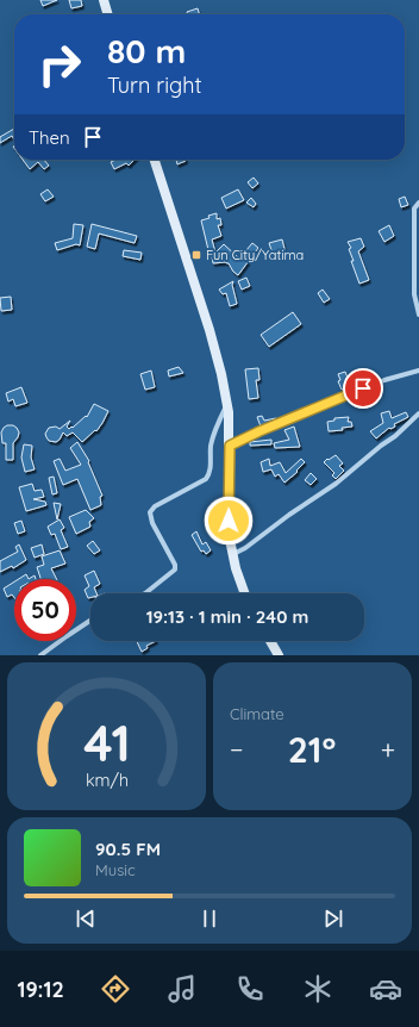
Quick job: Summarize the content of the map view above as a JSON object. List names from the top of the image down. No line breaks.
{"places":{"transit":["Fun City/Yatima"]},"page":{"turn":["80 m","Turn right"],"then":"Then","limit":"50","trip":"19:13 · 1 min · 240 m","tile":"Climate","heat":["−","21°","+"],"song":["90.5 FM","Music"],"tabs":"19:12","gauge":["41","km/h"]}}
